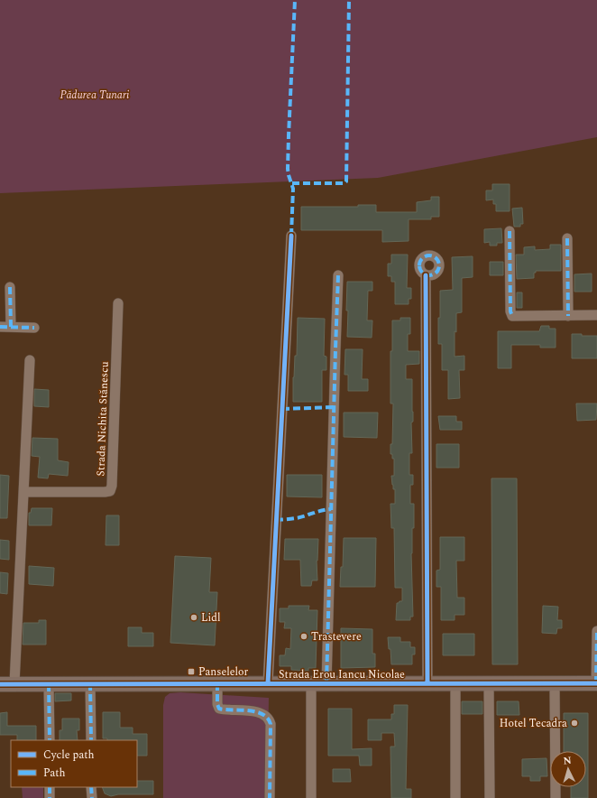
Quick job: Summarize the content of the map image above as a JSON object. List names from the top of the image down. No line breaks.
{"streets":{"street":["Strada Nichita Stănescu","Strada Erou Iancu Nicolae"]},"parks":["Pădurea Tunari"],"places":{"other":["Lidl","Trastevere","Hotel Tecadra"],"transit":["Panselelor"]},"legend":["Cycle path","Path"],"north":"top"}
